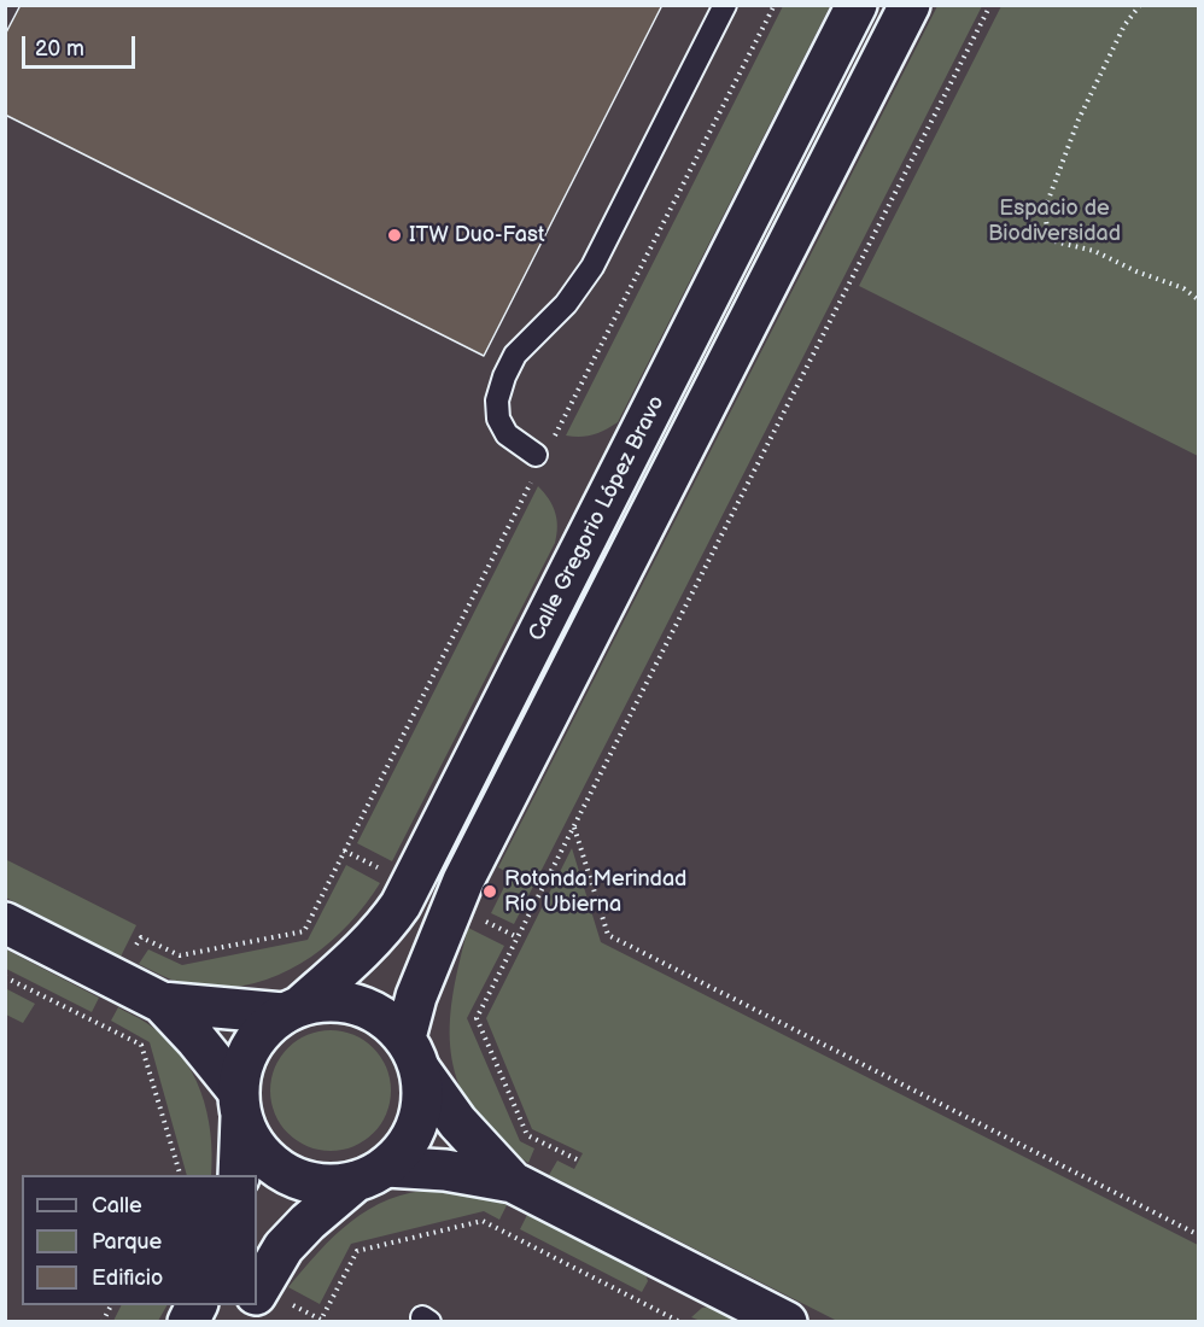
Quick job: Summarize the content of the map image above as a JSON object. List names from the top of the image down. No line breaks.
{"streets":{"main road":["Calle Gregorio López Bravo"]},"parks":["Espacio de Biodiversidad"],"places":["ITW Duo-Fast","Rotonda Merindad Río Ubierna"],"legend":["Calle","Parque","Edificio"],"scale_bar":"20 m"}
